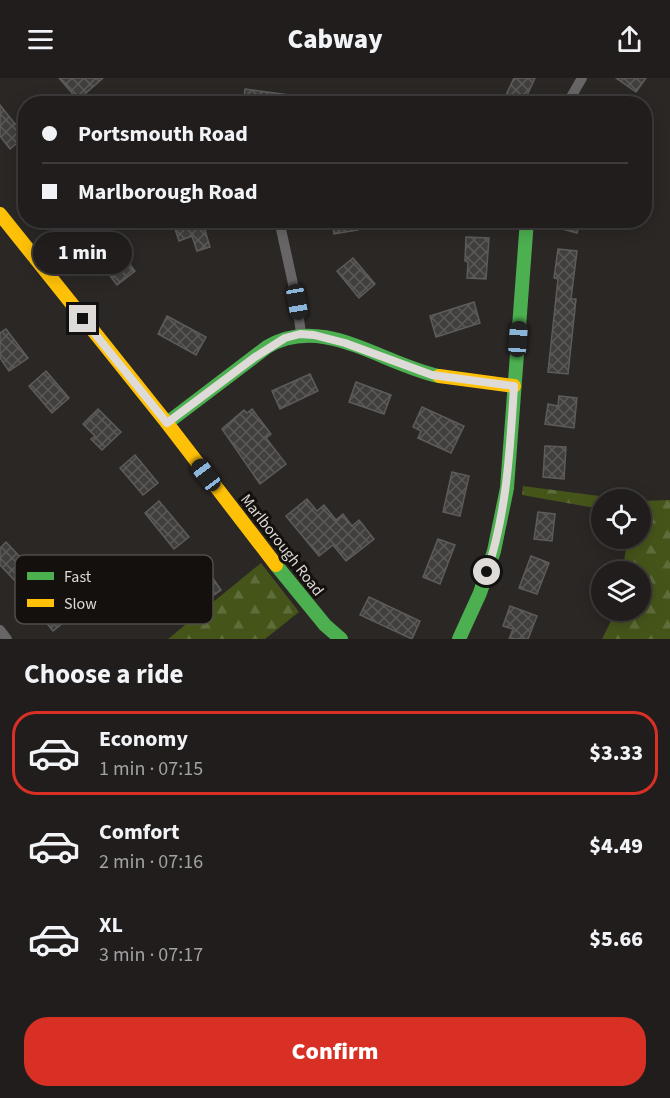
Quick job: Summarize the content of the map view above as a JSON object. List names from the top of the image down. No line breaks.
{"streets":{"street":["Marlborough Road"]},"legend":["Fast","Slow"],"page":{"header":"Cabway","banner":["Portsmouth Road","Marlborough Road"],"bubble":"1 min","heading":"Choose a ride","list":[{"name":"Economy","note":"1 min · 07:15","value":"$3.33"},{"name":"Comfort","note":"2 min · 07:16","value":"$4.49"},{"name":"XL","note":"3 min · 07:17","value":"$5.66"}],"buttons":"Confirm"}}
